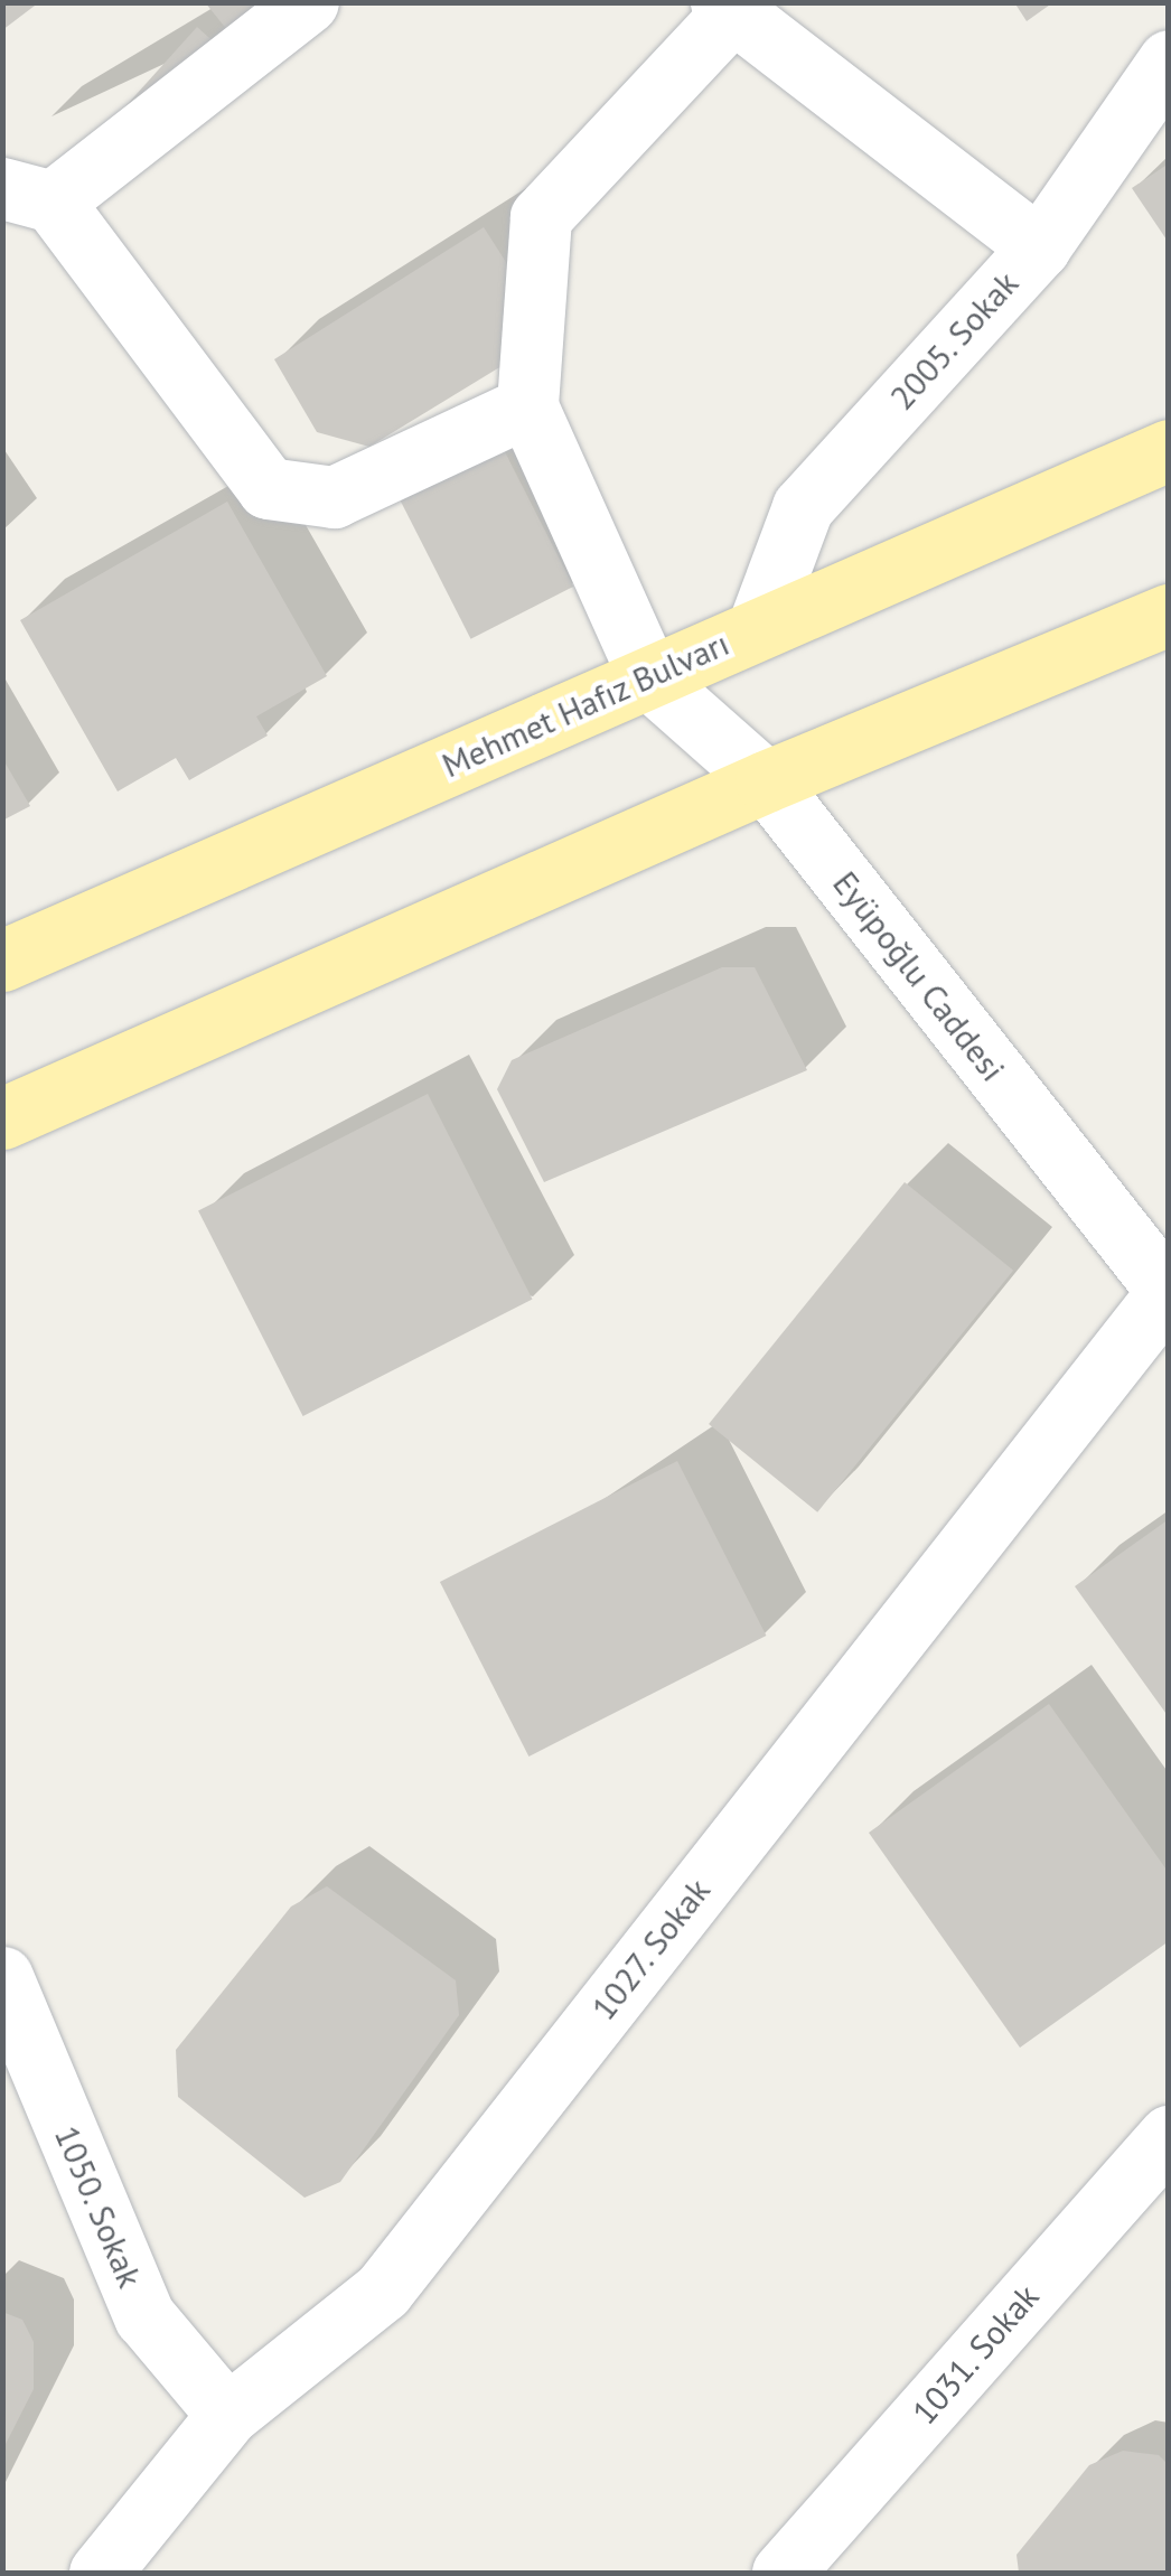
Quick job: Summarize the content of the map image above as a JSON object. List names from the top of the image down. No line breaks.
{"streets":{"main road":["Mehmet Hafız Bulvarı"],"street":["2005. Sokak","Eyüpoğlu Caddesi","1027. Sokak","1050. Sokak","1031. Sokak"]},"crossings":[["2005. Sokak","Mehmet Hafız Bulvarı"],["Mehmet Hafız Bulvarı","Eyüpoğlu Caddesi"],["Eyüpoğlu Caddesi","1027. Sokak"],["1027. Sokak","1050. Sokak"]]}
